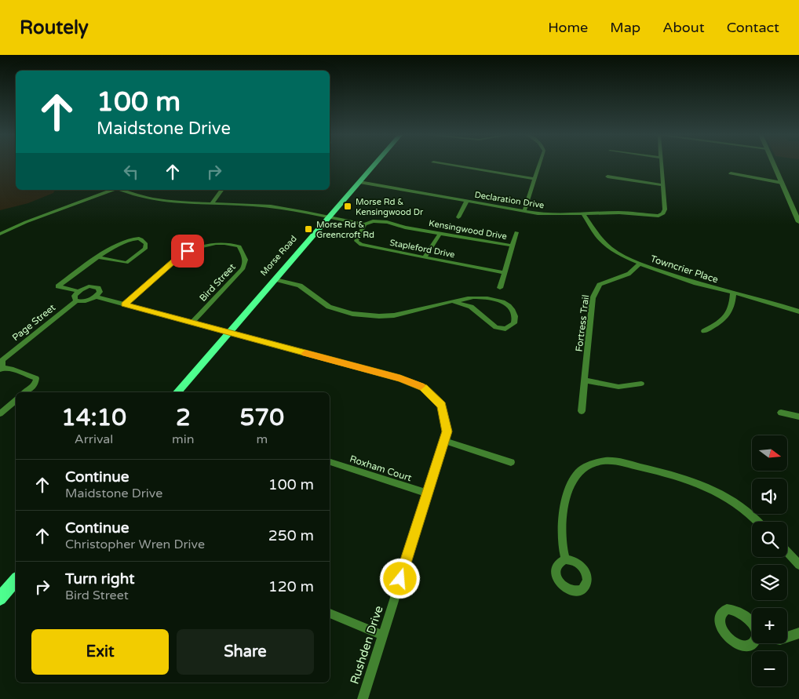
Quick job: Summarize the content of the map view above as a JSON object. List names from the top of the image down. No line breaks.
{"streets":{"main road":["Morse Road"],"street":["Declaration Drive","Kensingwood Drive","Stapleford Drive","Towncrier Place","Bird Street","Page Street","Fortress Trail","Roxham Court","Rushden Drive"]},"crossings":[["Declaration Drive","Morse Road"],["Declaration Drive","Towncrier Place"],["Kensingwood Drive","Stapleford Drive"],["Kensingwood Drive","Morse Road"],["Morse Road","Rushden Drive"],["Towncrier Place","Fortress Trail"],["Bird Street","Rushden Drive"],["Roxham Court","Rushden Drive"]],"places":{"transit":["Morse Rd & Kensingwood Dr","Morse Rd & Greencroft Rd"]},"north":"right","page":{"header":"Routely","nav":["Home","Map","About","Contact"],"turn":["100 m","Maidstone Drive"],"eta":["14:10","Arrival","2","min","570","m"],"map_buttons":["+","−"],"list":[{"name":"Continue","note":"Maidstone Drive","value":"100 m"},{"name":"Continue","note":"Christopher Wren Drive","value":"250 m"},{"name":"Turn right","note":"Bird Street","value":"120 m"}],"buttons":["Exit","Share"]}}
